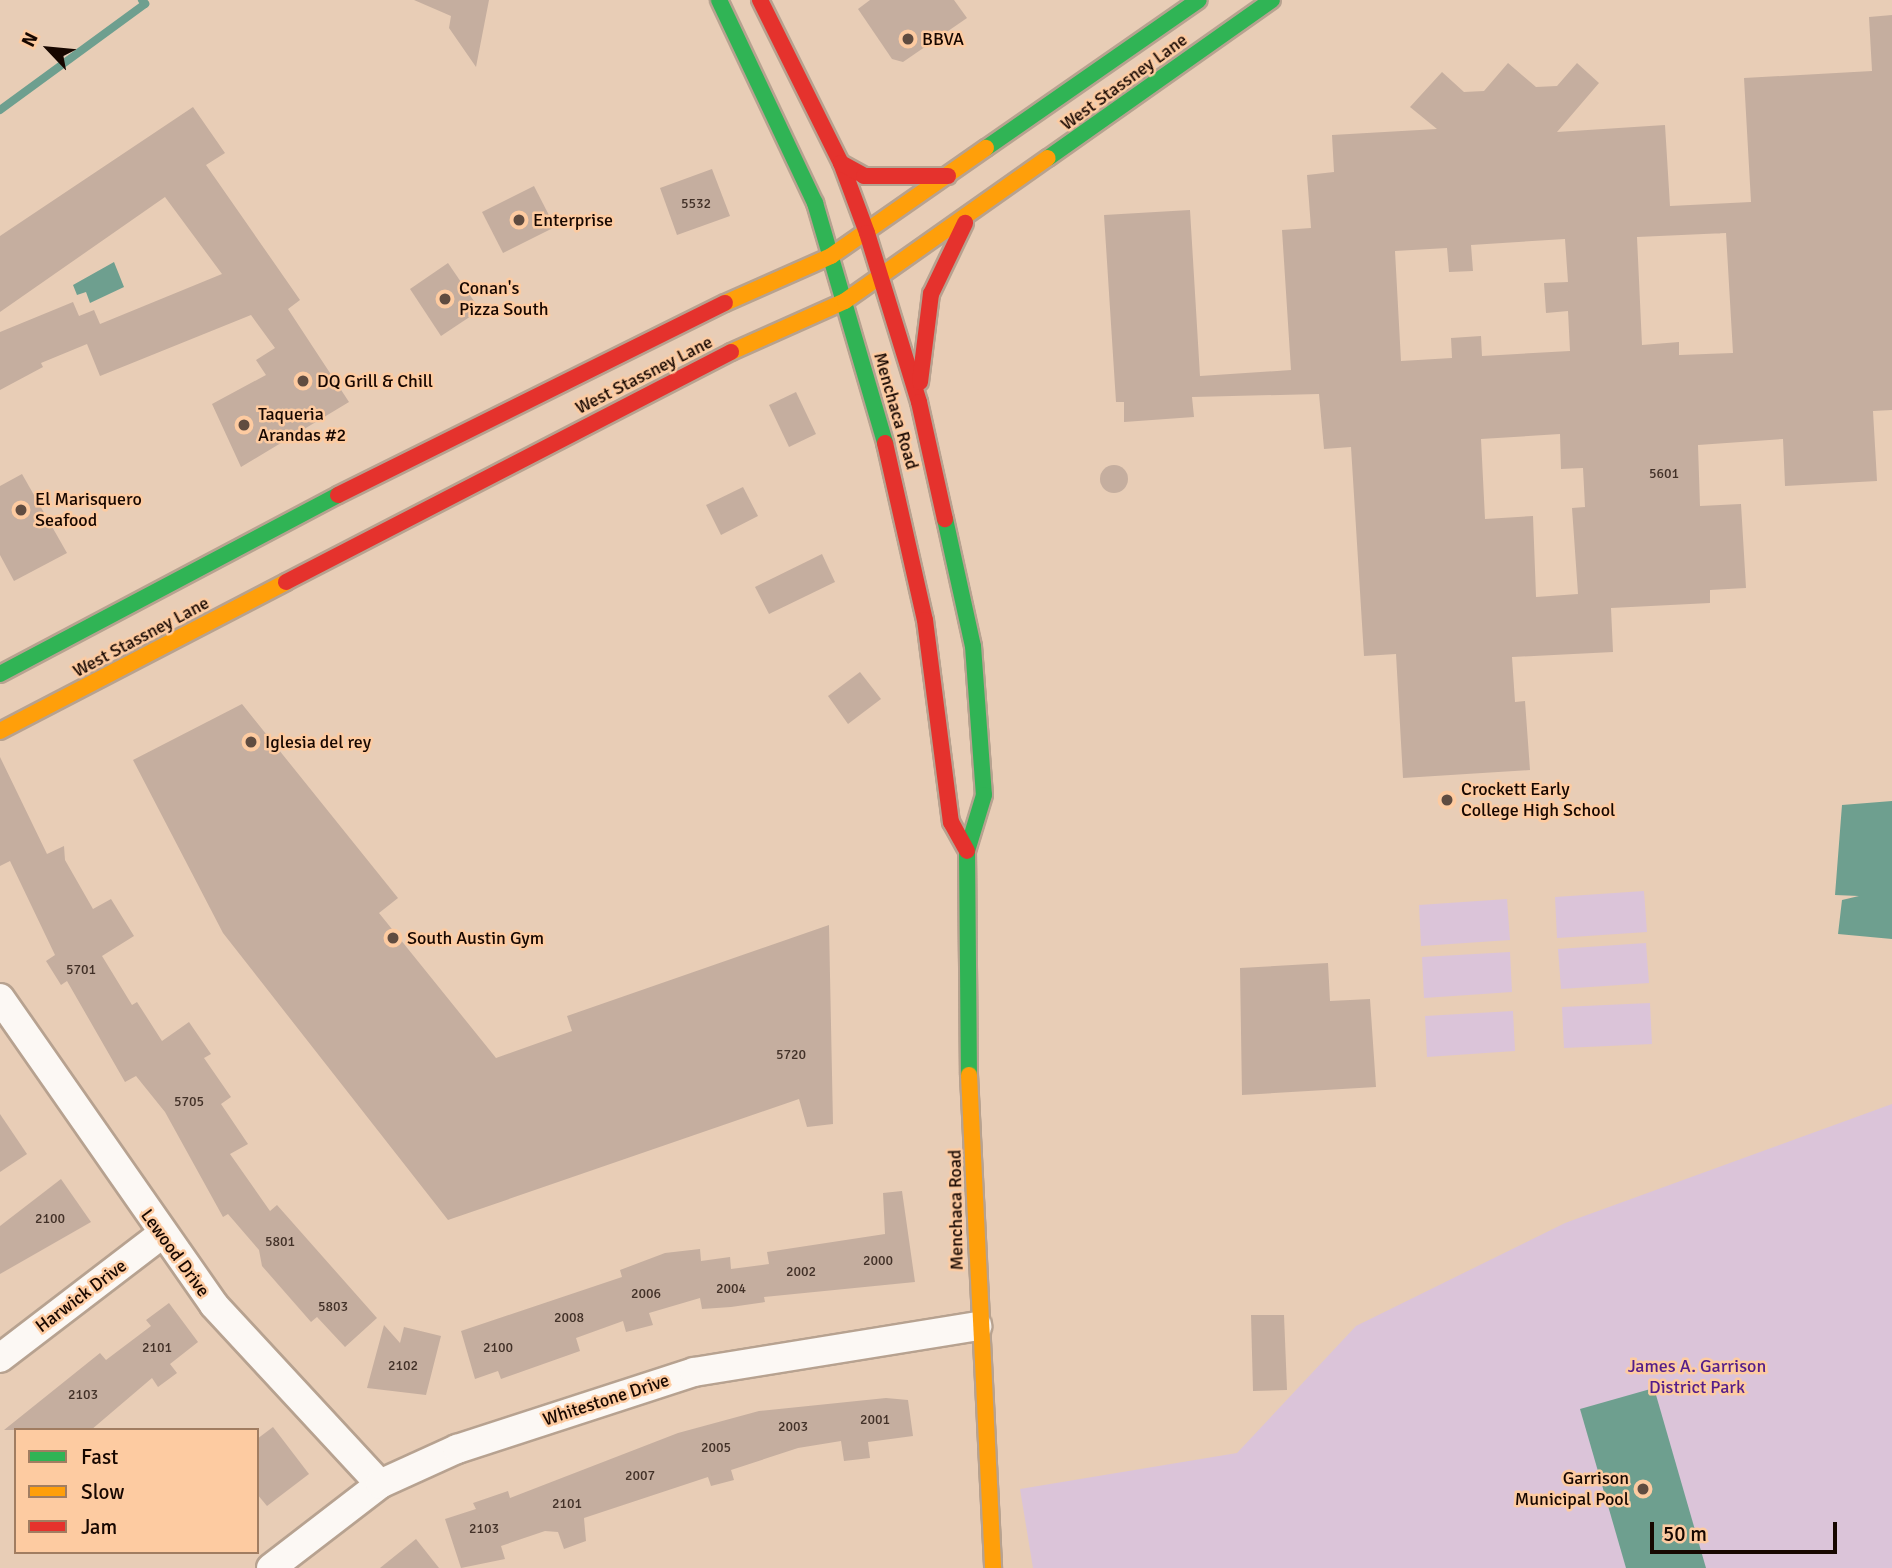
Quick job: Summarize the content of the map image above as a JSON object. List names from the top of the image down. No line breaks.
{"streets":{"main road":["West Stassney Lane","Menchaca Road"],"street":["Lewood Drive","Harwick Drive","Whitestone Drive"]},"crossings":[["West Stassney Lane","Menchaca Road"],["Menchaca Road","Whitestone Drive"],["Lewood Drive","Harwick Drive"],["Lewood Drive","Whitestone Drive"]],"parks":["James A. Garrison District Park"],"places":["BBVA","Enterprise","Conan's Pizza South","DQ Grill & Chill","Taqueria Arandas #2","El Marisquero Seafood","Iglesia del rey","Crockett Early College High School","South Austin Gym","Garrison Municipal Pool"],"house_numbers":["5532","5601","5701","5720","5705","2100","5801","2000","2002","2004","2006","5803","2008","2101","2100","2102","2103","2001","2003","2005","2007","2101","2103"],"legend":["Fast","Slow","Jam"],"scale_bar":"50 m","north":"top left"}
